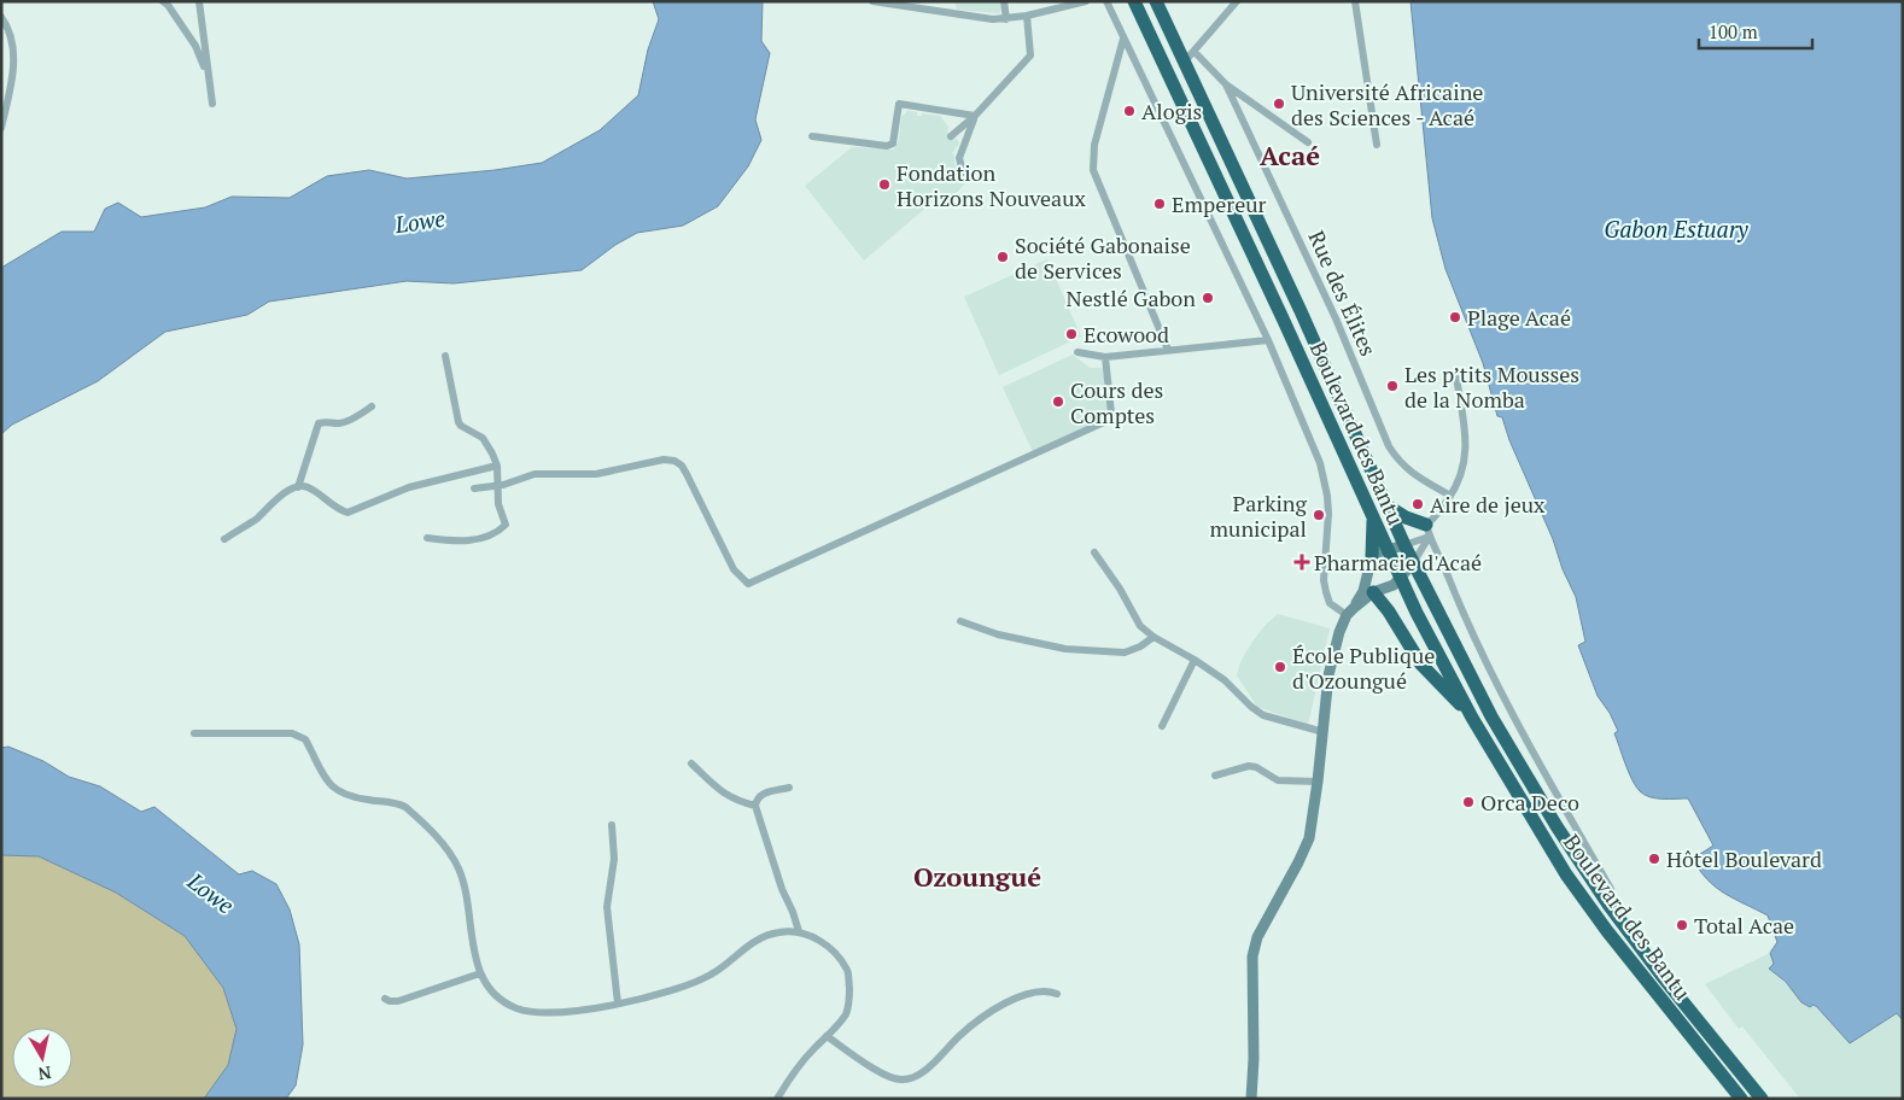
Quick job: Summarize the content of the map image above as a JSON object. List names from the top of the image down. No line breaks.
{"streets":{"highway":["Boulevard des Bantu"],"street":["Rue des Élites"]},"districts":["Acaé","Ozoungué"],"water":["Lowe","Gabon Estuary"],"places":{"other":["Université Africaine des Sciences - Acaé","Alogis","Fondation Horizons Nouveaux","Empereur","Société Gabonaise de Services","Nestlé Gabon","Plage Acaé","Ecowood","Les p’tits Mousses de la Nomba","Cours des Comptes","Aire de jeux","Parking municipal","École Publique d'Ozoungué","Orca Deco","Hôtel Boulevard","Total Acae"],"health":["Pharmacie d'Acaé"]},"scale_bar":"100 m","north":"bottom"}
